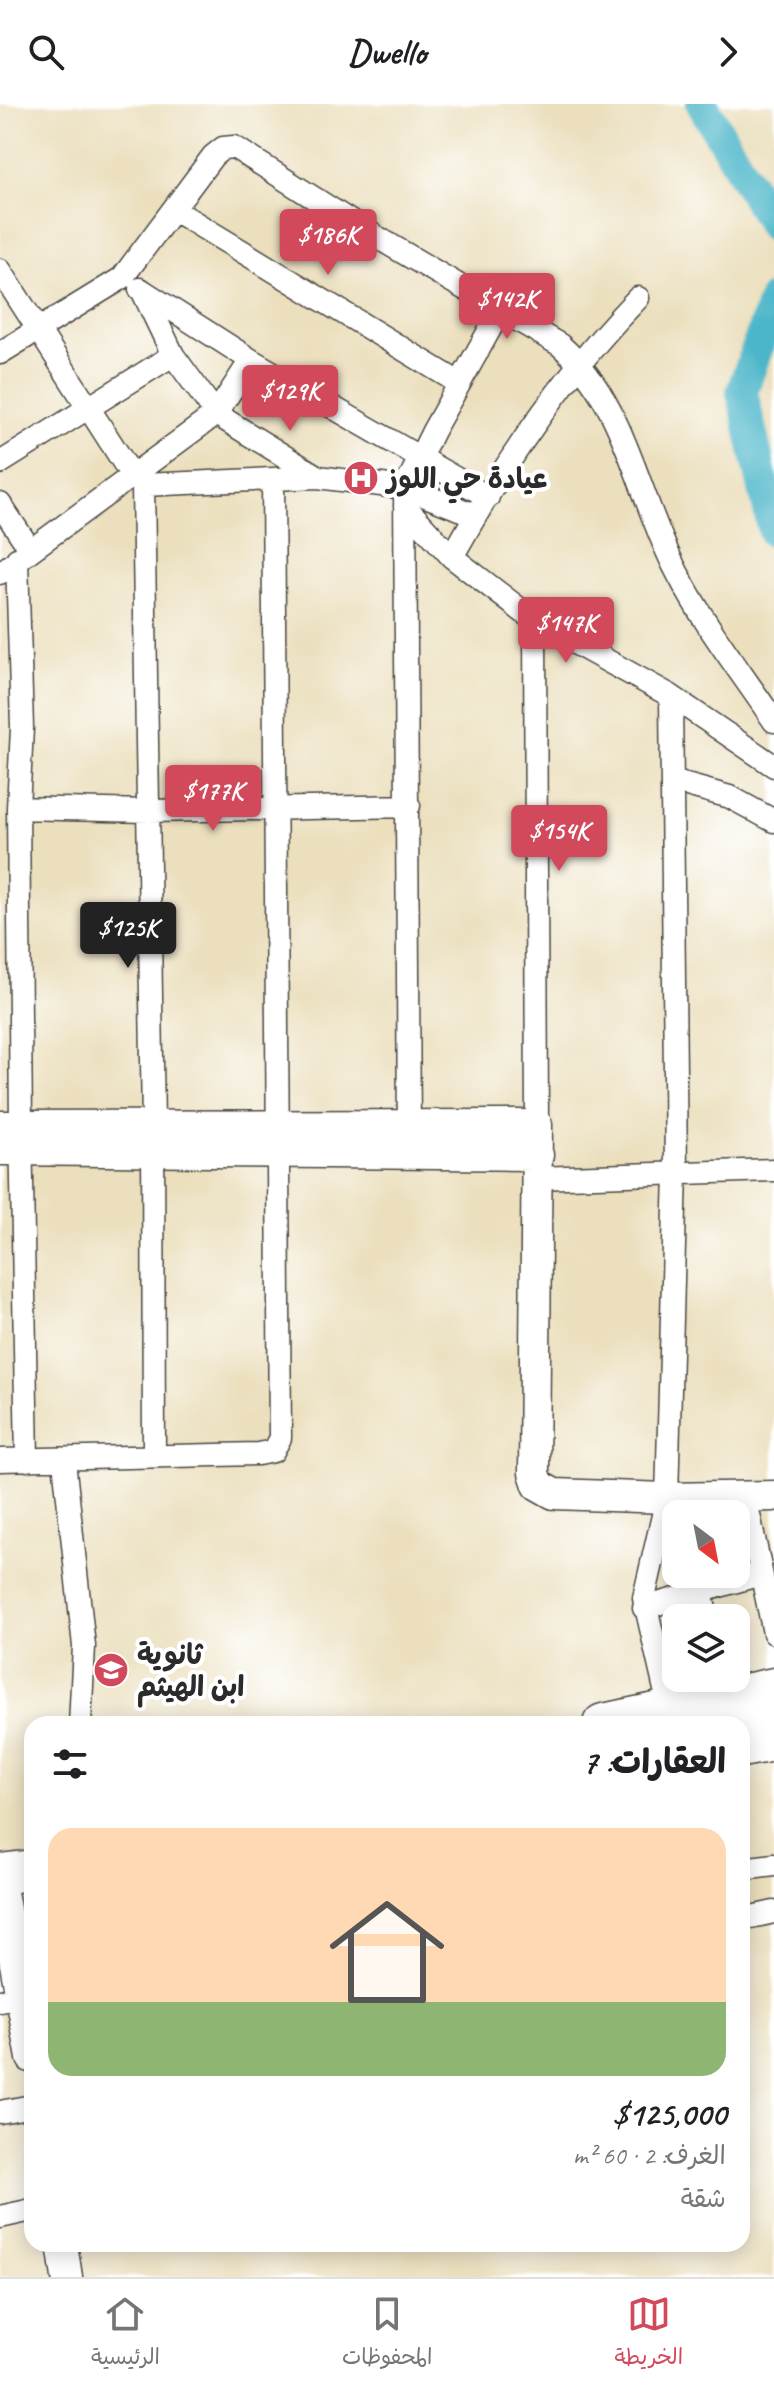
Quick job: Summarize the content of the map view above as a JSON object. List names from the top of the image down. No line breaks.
{"places":{"hospital":["عيادة حي اللوز"],"school or university":["ثانوية ابن الهيثم"]},"north":"bottom right","page":{"header":"Dwello","price":["$186K","$142K","$129K","$147K","$177K","$154K","$125K"],"heading":"العقارات: 7","list":[{"name":"$125,000","note":"الغرف: 2 · 60 m² · شقة"}],"tabs":["الخريطة","المحفوظات","الرئيسية"]}}
